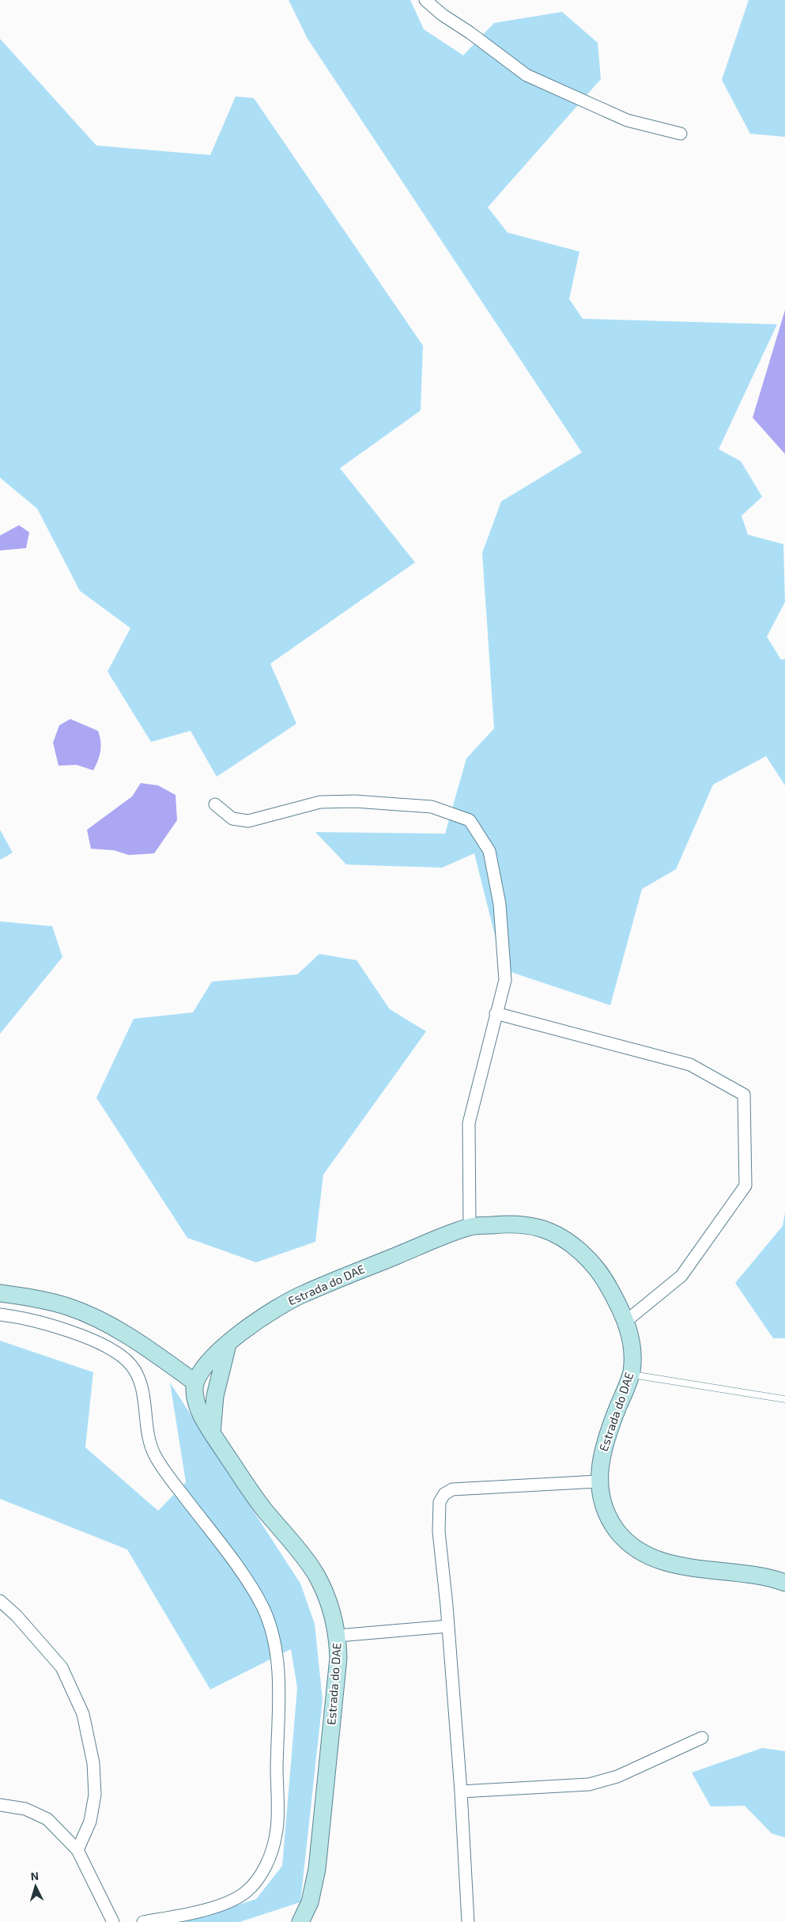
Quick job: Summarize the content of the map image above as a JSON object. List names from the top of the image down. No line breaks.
{"streets":{"street":["Estrada do DAE"]},"north":"top"}
